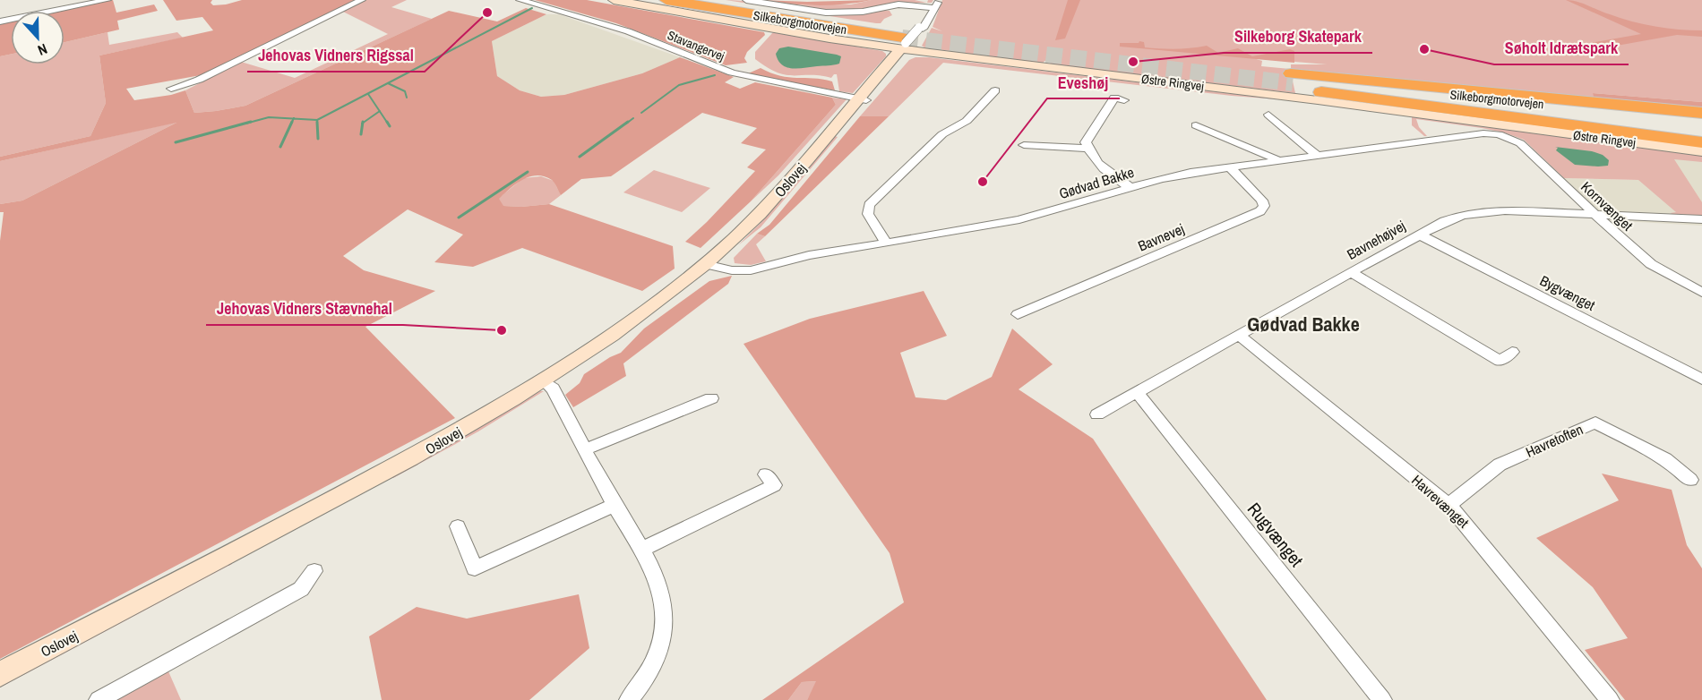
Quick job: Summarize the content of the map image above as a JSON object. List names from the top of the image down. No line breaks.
{"streets":{"highway":["Silkeborgmotorvejen"],"main road":["Østre Ringvej","Oslovej"],"street":["Stavangervej","Gødvad Bakke","Kornvænget","Bavnevej","Bavnehøjvej","Bygvænget","Havretoften","Havrevænget","Rugvænget"]},"crossings":[["Silkeborgmotorvejen","Østre Ringvej"],["Silkeborgmotorvejen","Oslovej"],["Stavangervej","Oslovej"],["Østre Ringvej","Oslovej"],["Oslovej","Gødvad Bakke"],["Gødvad Bakke","Kornvænget"],["Gødvad Bakke","Bavnevej"],["Kornvænget","Bavnehøjvej"],["Bavnehøjvej","Bygvænget"],["Bavnehøjvej","Havrevænget"],["Bavnehøjvej","Rugvænget"],["Havretoften","Havrevænget"]],"districts":["Gødvad Bakke"],"places":["Jehovas Vidners Rigssal","Søholt Idrætspark","Silkeborg Skatepark","Eveshøj","Jehovas Vidners Stævnehal"],"north":"bottom"}
